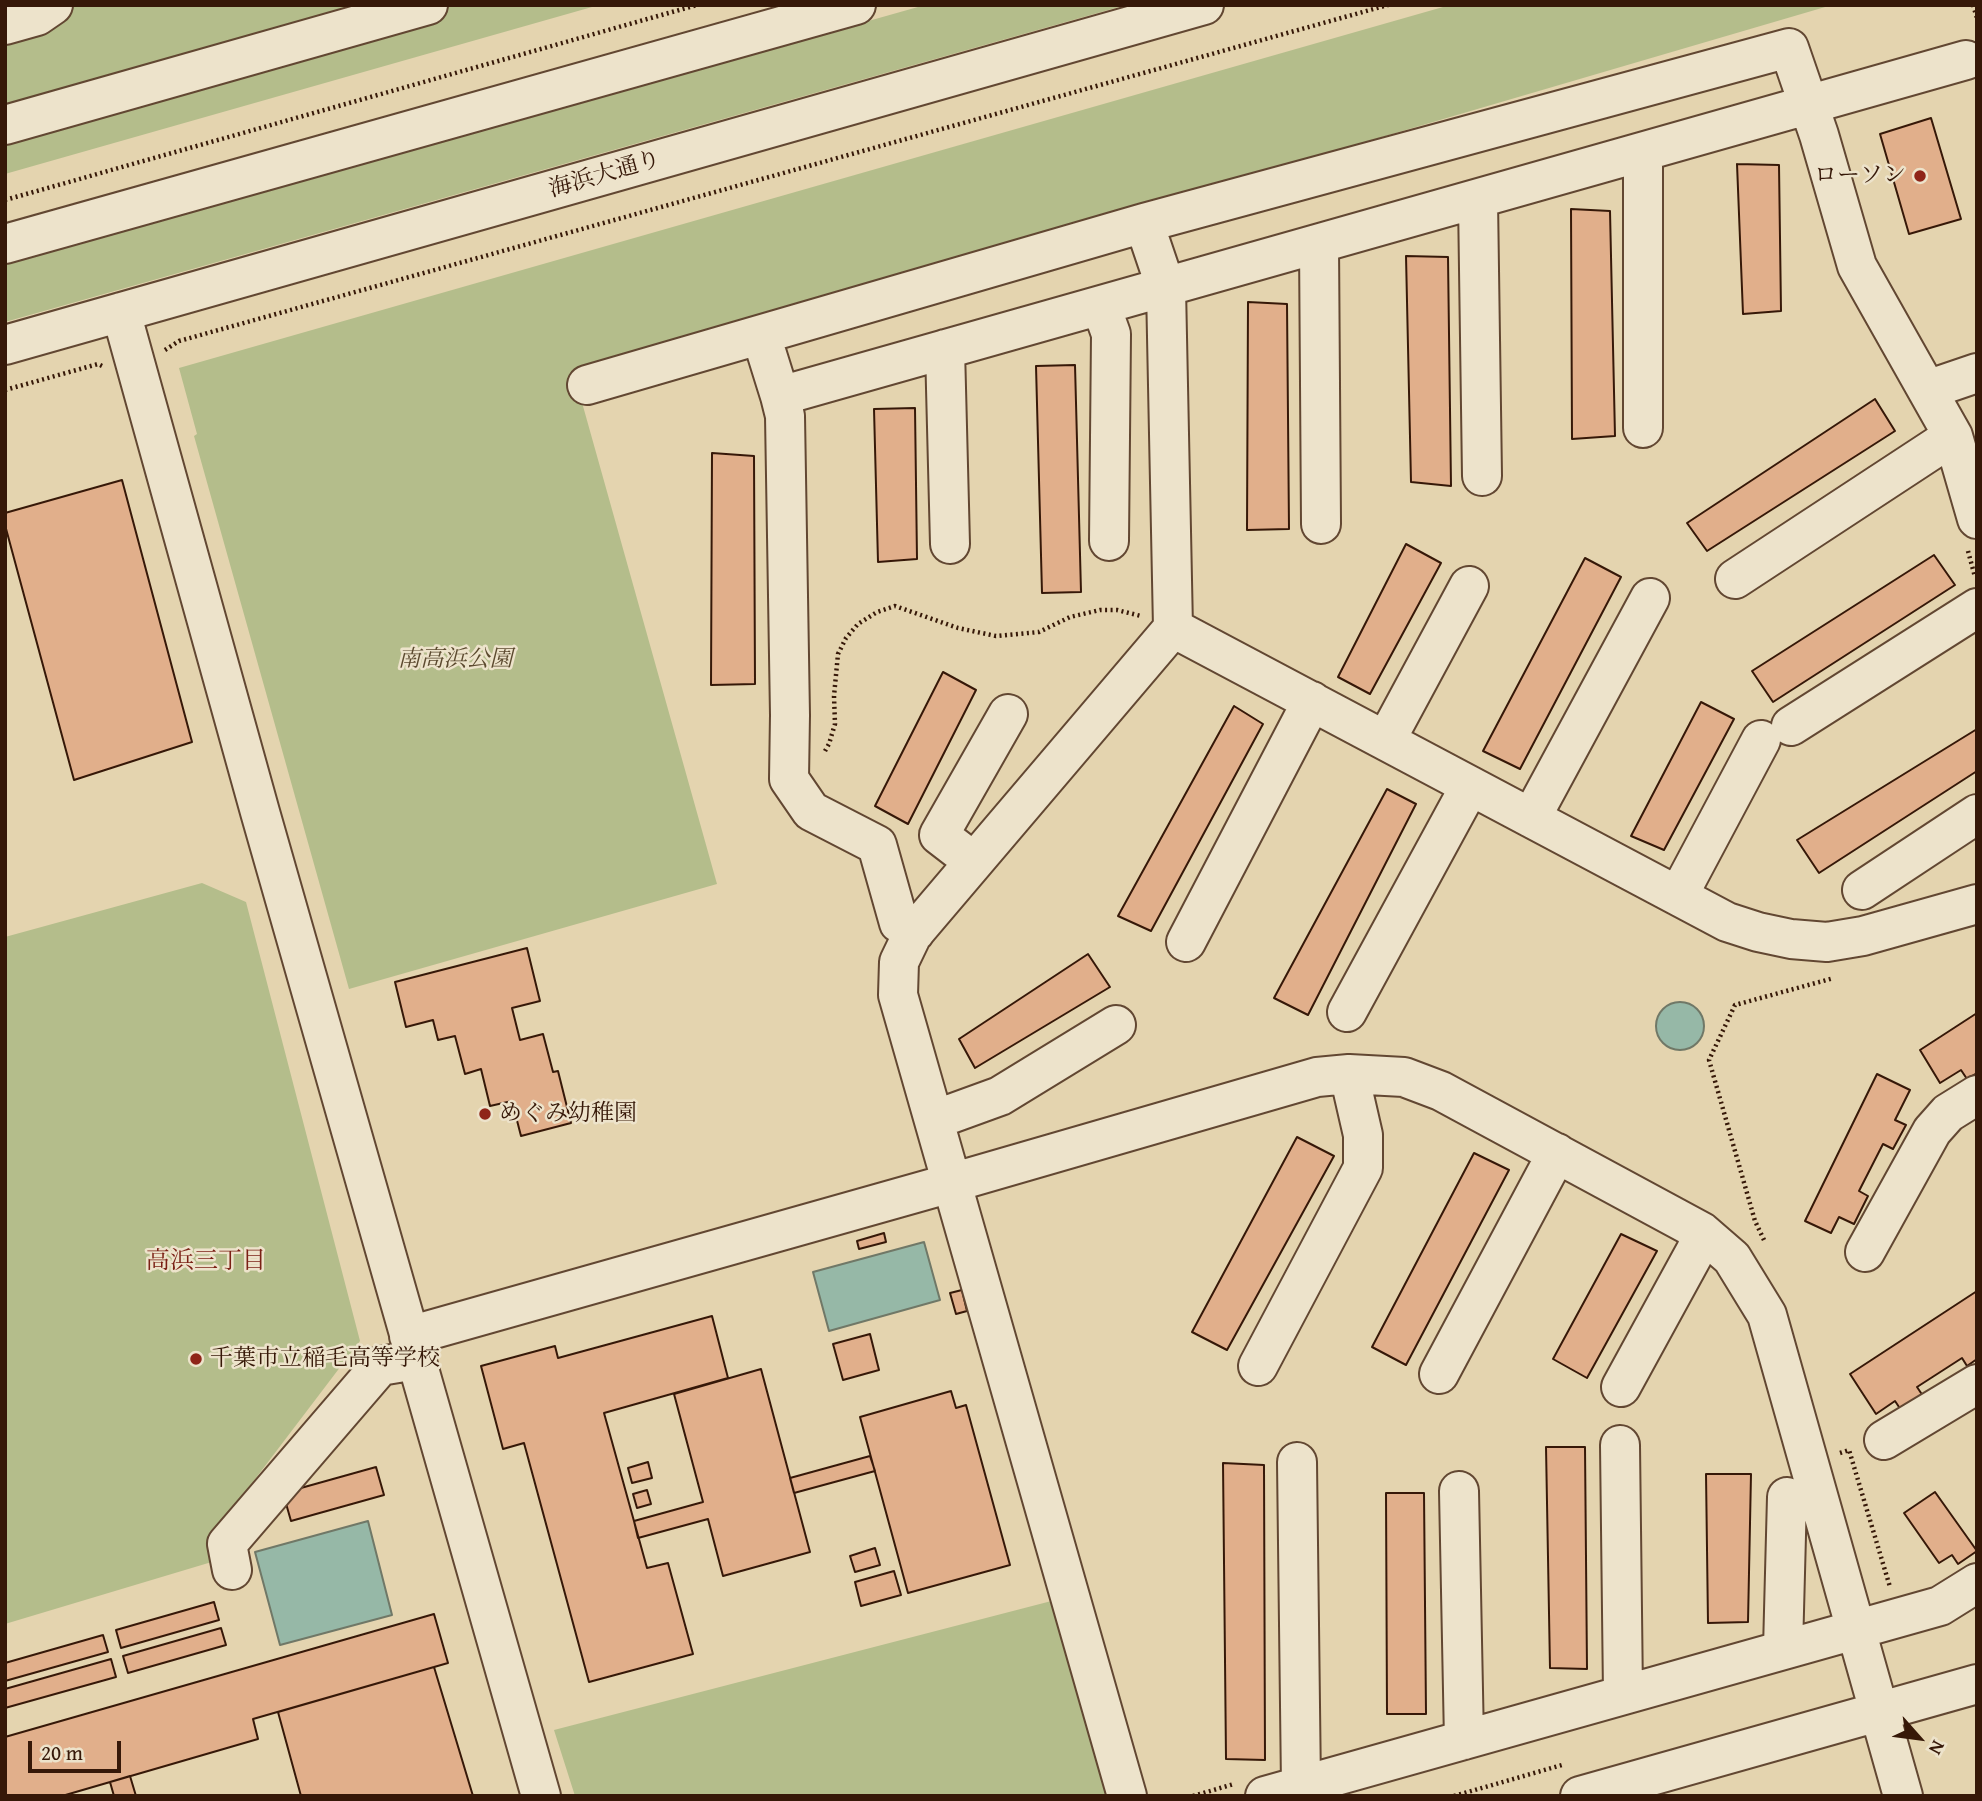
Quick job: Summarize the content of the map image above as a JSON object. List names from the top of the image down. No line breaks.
{"streets":{"street":["海浜大通り"]},"districts":["高浜三丁目"],"parks":["南高浜公園"],"places":["ローソン","めぐみ幼稚園","千葉市立稲毛高等学校"],"scale_bar":"20 m","north":"bottom right"}
